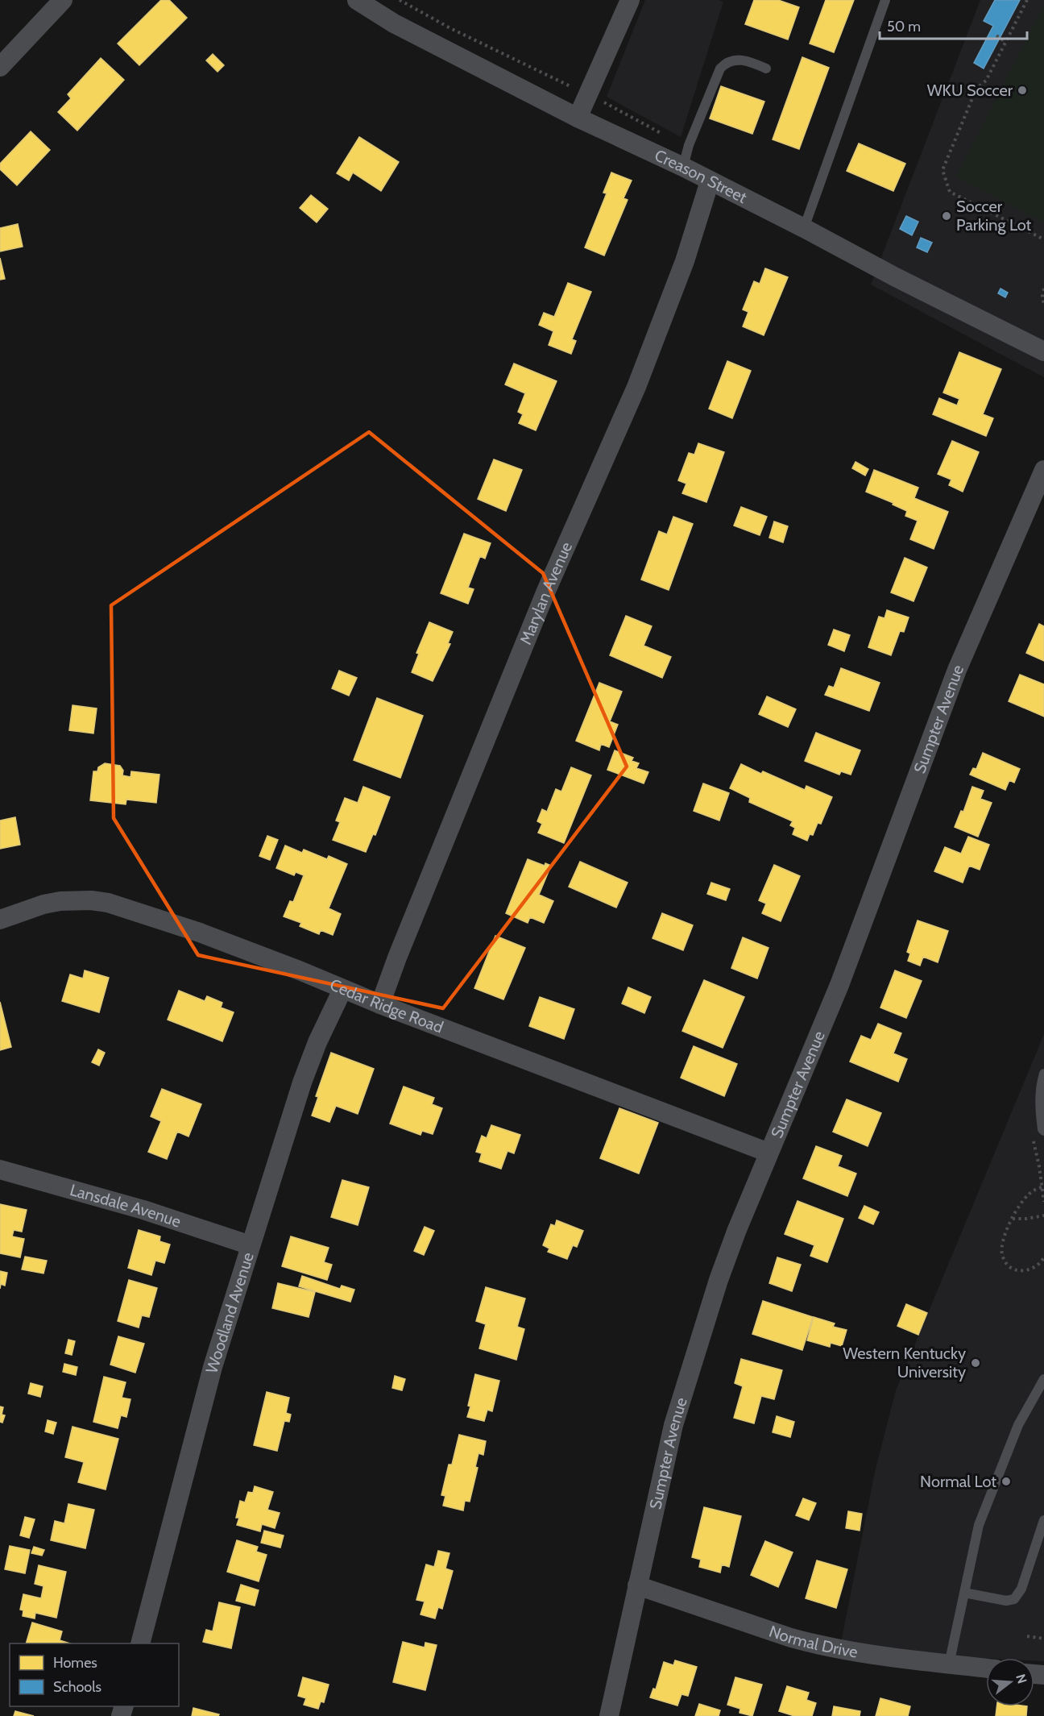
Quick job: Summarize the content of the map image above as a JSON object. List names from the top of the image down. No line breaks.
{"streets":{"street":["Creason Street","Marylan Avenue","Sumpter Avenue","Cedar Ridge Road","Lansdale Avenue","Woodland Avenue","Normal Drive"]},"crossings":[["Creason Street","Marylan Avenue"],["Marylan Avenue","Cedar Ridge Road"],["Sumpter Avenue","Cedar Ridge Road"],["Sumpter Avenue","Normal Drive"],["Cedar Ridge Road","Woodland Avenue"],["Lansdale Avenue","Woodland Avenue"]],"places":["WKU Soccer","Soccer Parking Lot","Western Kentucky University","Normal Lot"],"legend":["Homes","Schools"],"scale_bar":"50 m","north":"right"}
